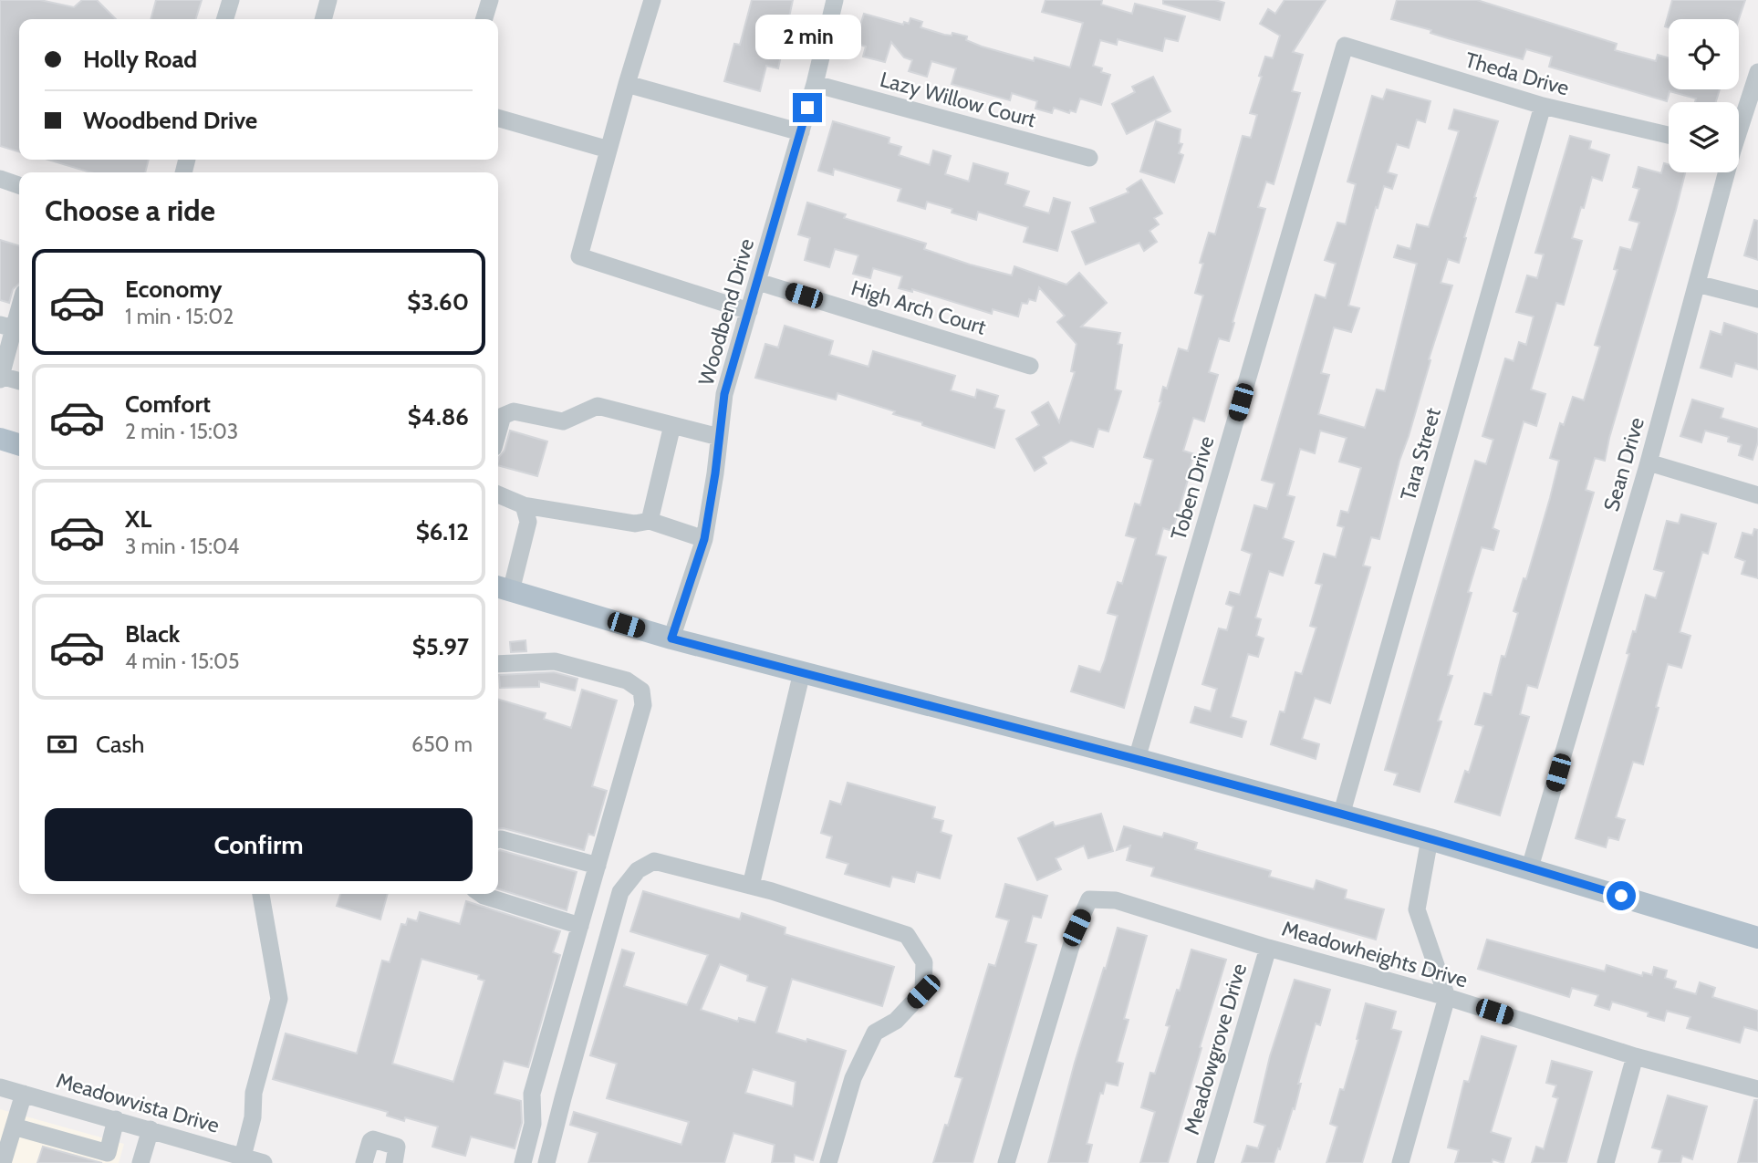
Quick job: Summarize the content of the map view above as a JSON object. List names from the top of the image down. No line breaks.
{"streets":{"street":["Theda Drive","Lazy Willow Court","High Arch Court","Woodbend Drive","Tara Street","Sean Drive","Toben Drive","Meadowheights Drive","Meadowgrove Drive","Meadowvista Drive"]},"crossings":[["Theda Drive","Tara Street"],["Theda Drive","Toben Drive"],["Lazy Willow Court","Woodbend Drive"],["High Arch Court","Woodbend Drive"],["Meadowheights Drive","Meadowgrove Drive"]],"page":{"bubble":"2 min","banner":["Holly Road","Woodbend Drive"],"heading":"Choose a ride","list":[{"name":"Economy","note":"1 min · 15:02","value":"$3.60"},{"name":"Comfort","note":"2 min · 15:03","value":"$4.86"},{"name":"XL","note":"3 min · 15:04","value":"$6.12"},{"name":"Black","note":"4 min · 15:05","value":"$5.97"}],"pay":["Cash","650 m"],"buttons":"Confirm"}}
